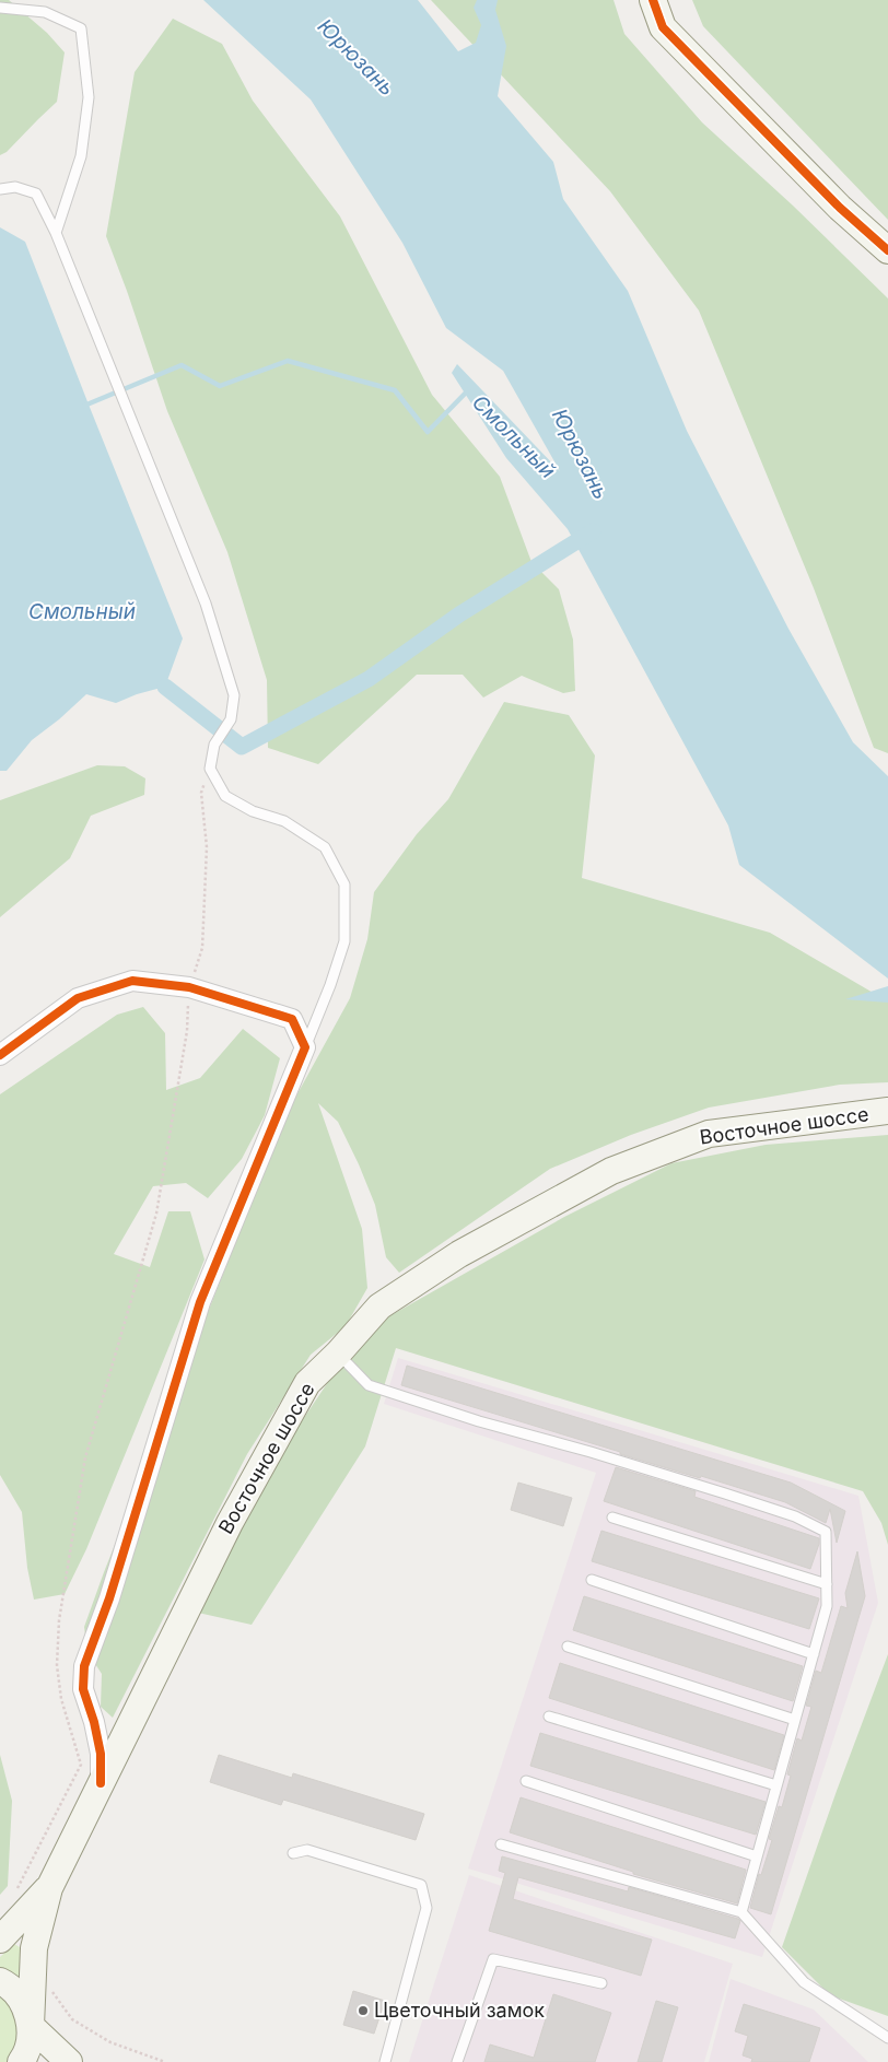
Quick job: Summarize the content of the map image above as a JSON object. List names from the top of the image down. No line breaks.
{"streets":{"main road":["Восточное шоссе"]},"water":["Юрюзань","Смольный"],"places":["Цветочный замок"]}
